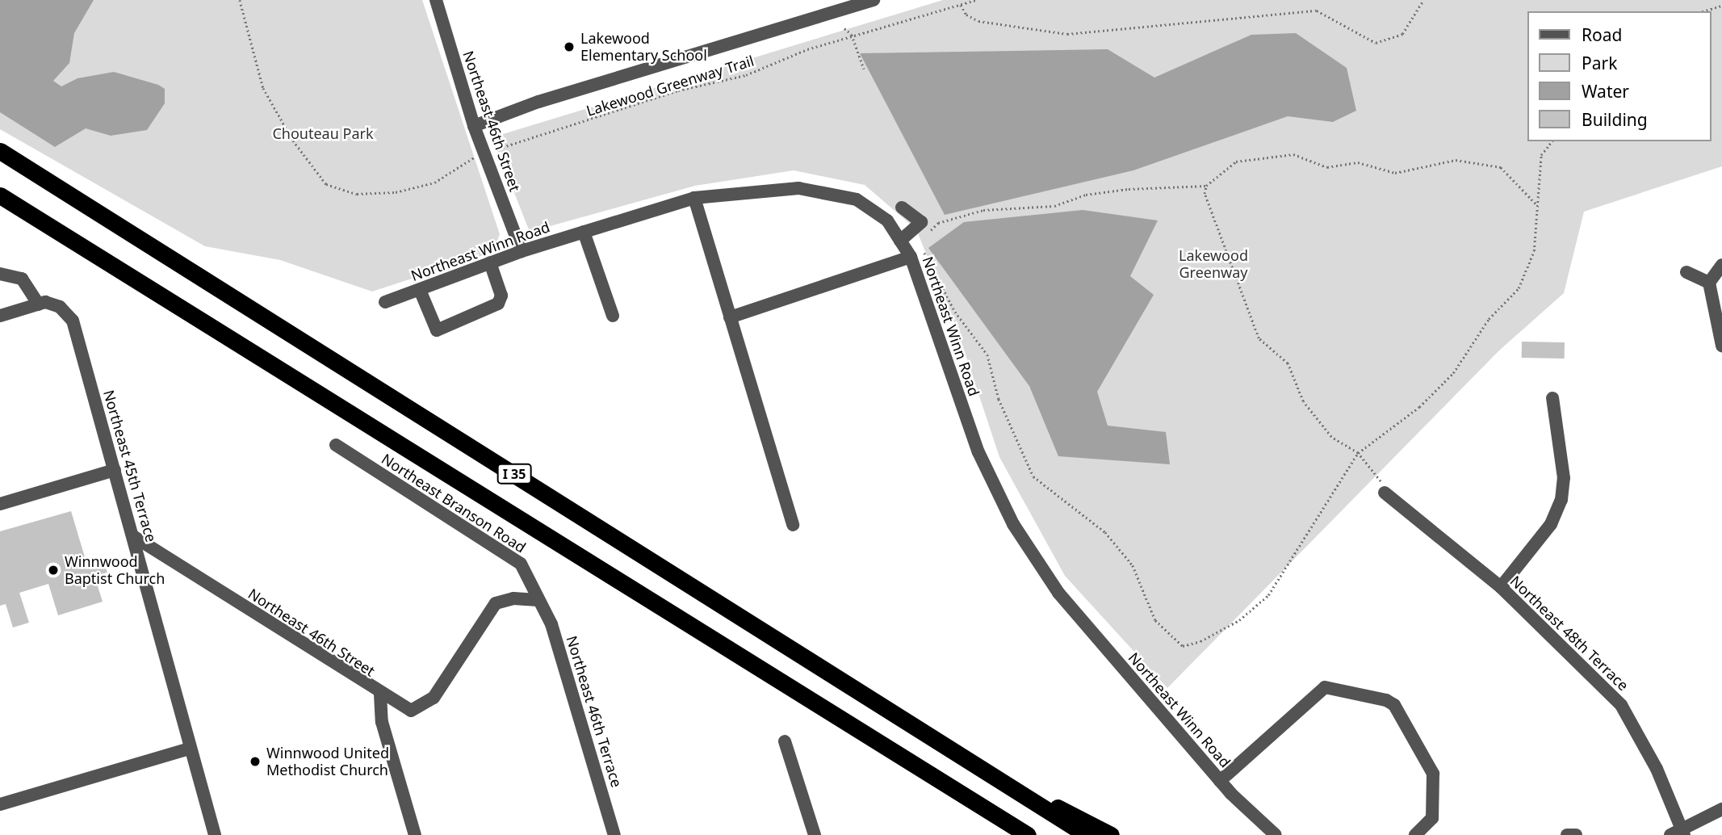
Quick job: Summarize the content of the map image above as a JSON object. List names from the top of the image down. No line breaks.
{"streets":{"highway":["I 35"],"street":["Northeast 46th Street","Northeast Winn Road","Northeast 45th Terrace","Northeast Branson Road","Northeast 48th Terrace","Northeast 46th Terrace"],"path":["Lakewood Greenway Trail"]},"crossings":[["Northeast 46th Street","Northeast Winn Road"],["Northeast 46th Street","Northeast 45th Terrace"],["Northeast Branson Road","Northeast 46th Terrace"]],"parks":["Chouteau Park","Lakewood Greenway"],"places":["Lakewood Elementary School","Winnwood Baptist Church","Winnwood United Methodist Church"],"legend":["Road","Park","Water","Building"]}
